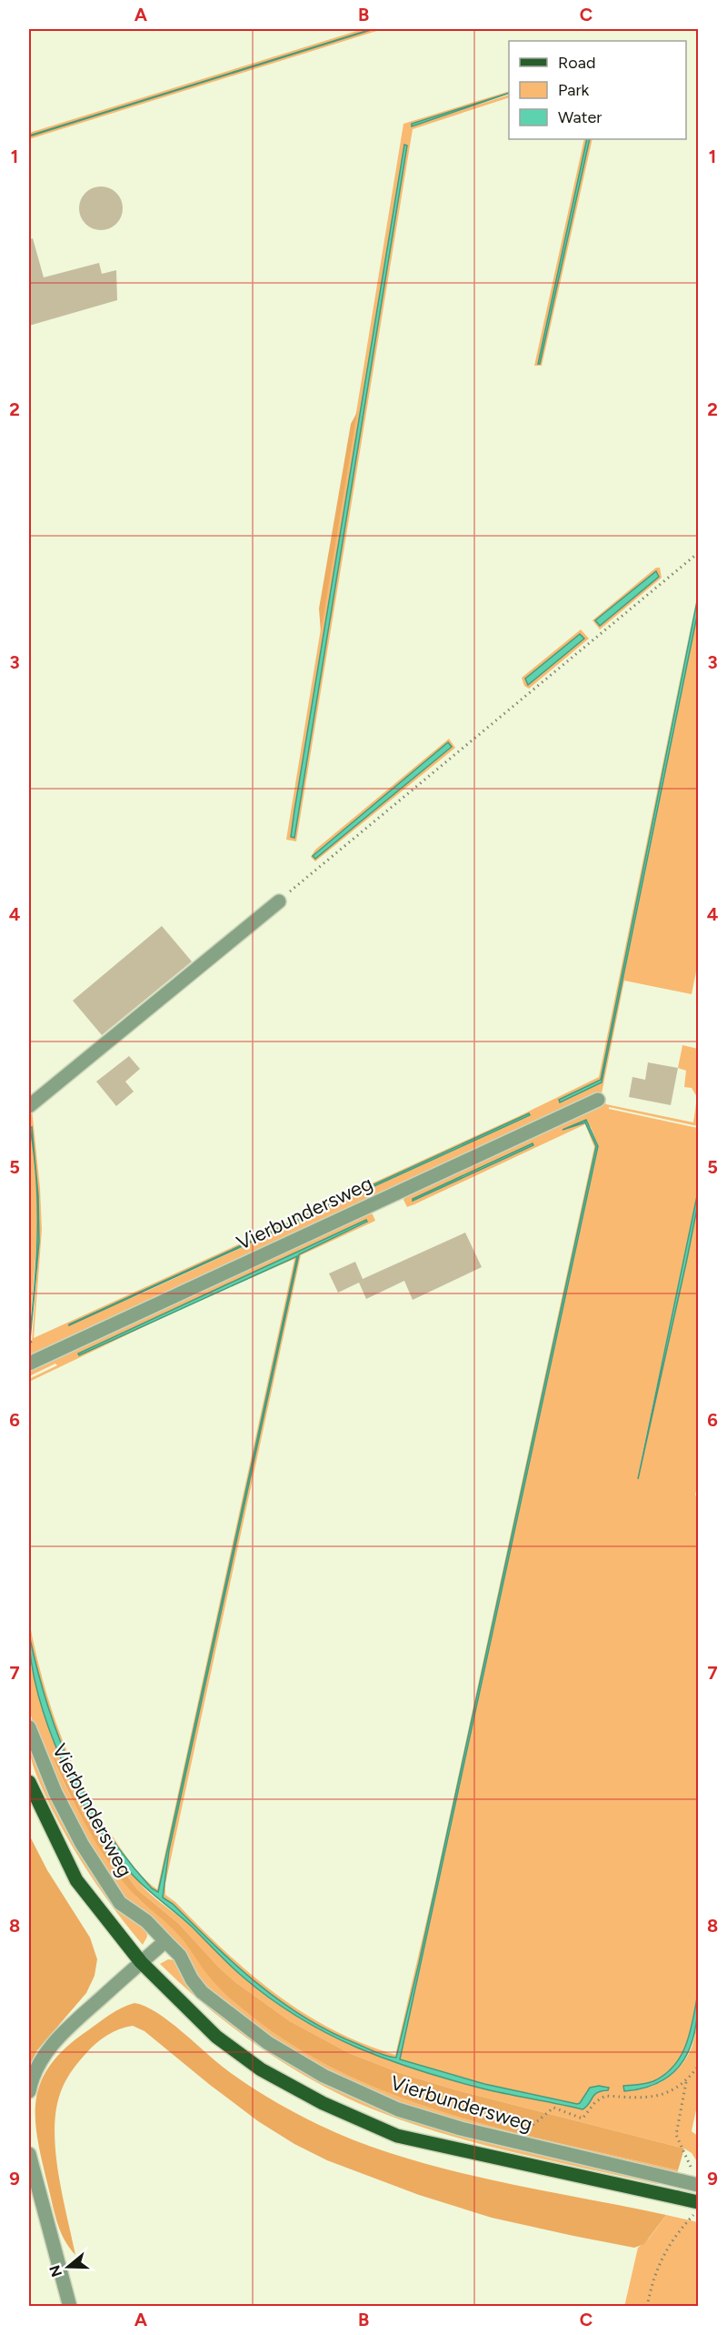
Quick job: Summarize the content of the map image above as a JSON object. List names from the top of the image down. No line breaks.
{"streets":{"main road":["Vierbundersweg"]},"legend":["Road","Park","Water"],"north":"left","grid":{"columns":["A","B","C"],"rows":["1","2","3","4","5","6","7","8","9"]}}
